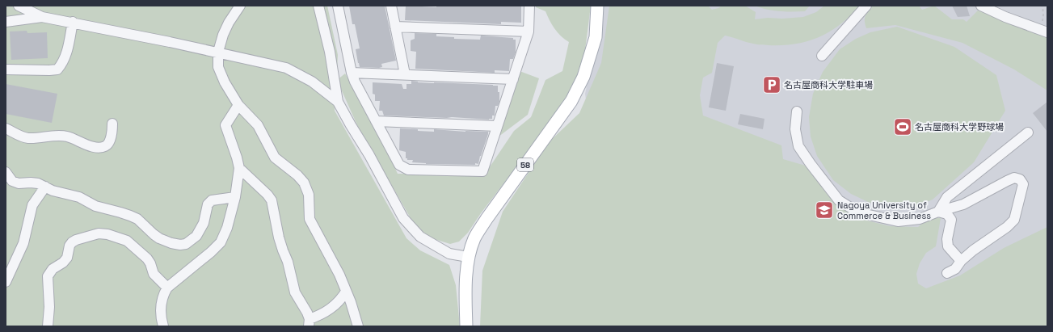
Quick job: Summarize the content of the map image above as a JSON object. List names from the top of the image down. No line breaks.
{"streets":{"main road":["58"]},"places":{"parking":["名古屋商科大学駐車場"],"sports":["名古屋商科大学野球場"],"school or university":["Nagoya University of Commerce & Business"]}}
